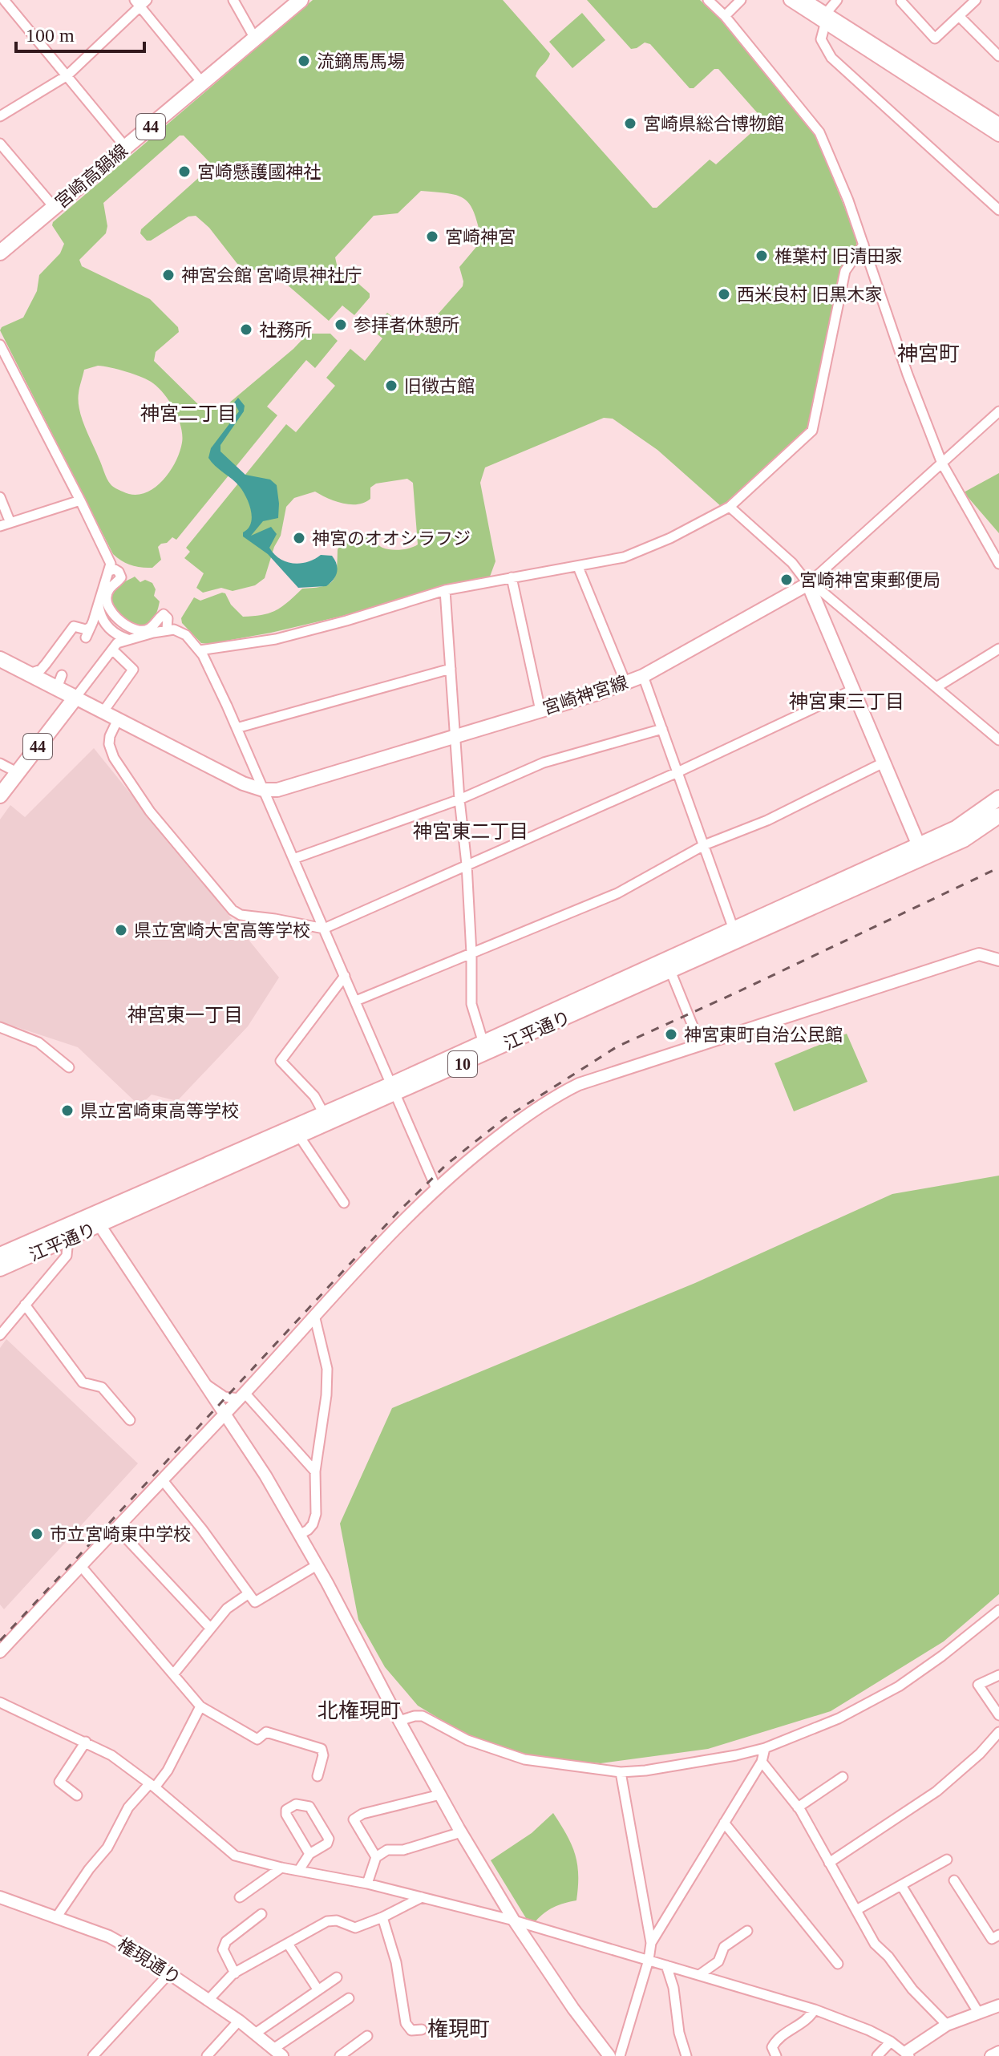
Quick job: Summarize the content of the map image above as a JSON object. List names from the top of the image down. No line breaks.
{"streets":{"main road":["44","宮崎高鍋線","宮崎神宮線","江平通り","10"],"street":["権現通り"]},"districts":["神宮町","神宮二丁目","神宮東三丁目","神宮東二丁目","神宮東一丁目","北権現町","権現町"],"places":["流鏑馬馬場","宮崎県総合博物館","宮崎懸護國神社","宮崎神宮","椎葉村 旧清田家","神宮会館 宮崎県神社庁","西米良村 旧黒木家","参拝者休憩所","社務所","旧徴古館","神宮のオオシラフジ","宮崎神宮東郵便局","県立宮崎大宮高等学校","神宮東町自治公民館","県立宮崎東高等学校","市立宮崎東中学校"],"scale_bar":"100 m"}
